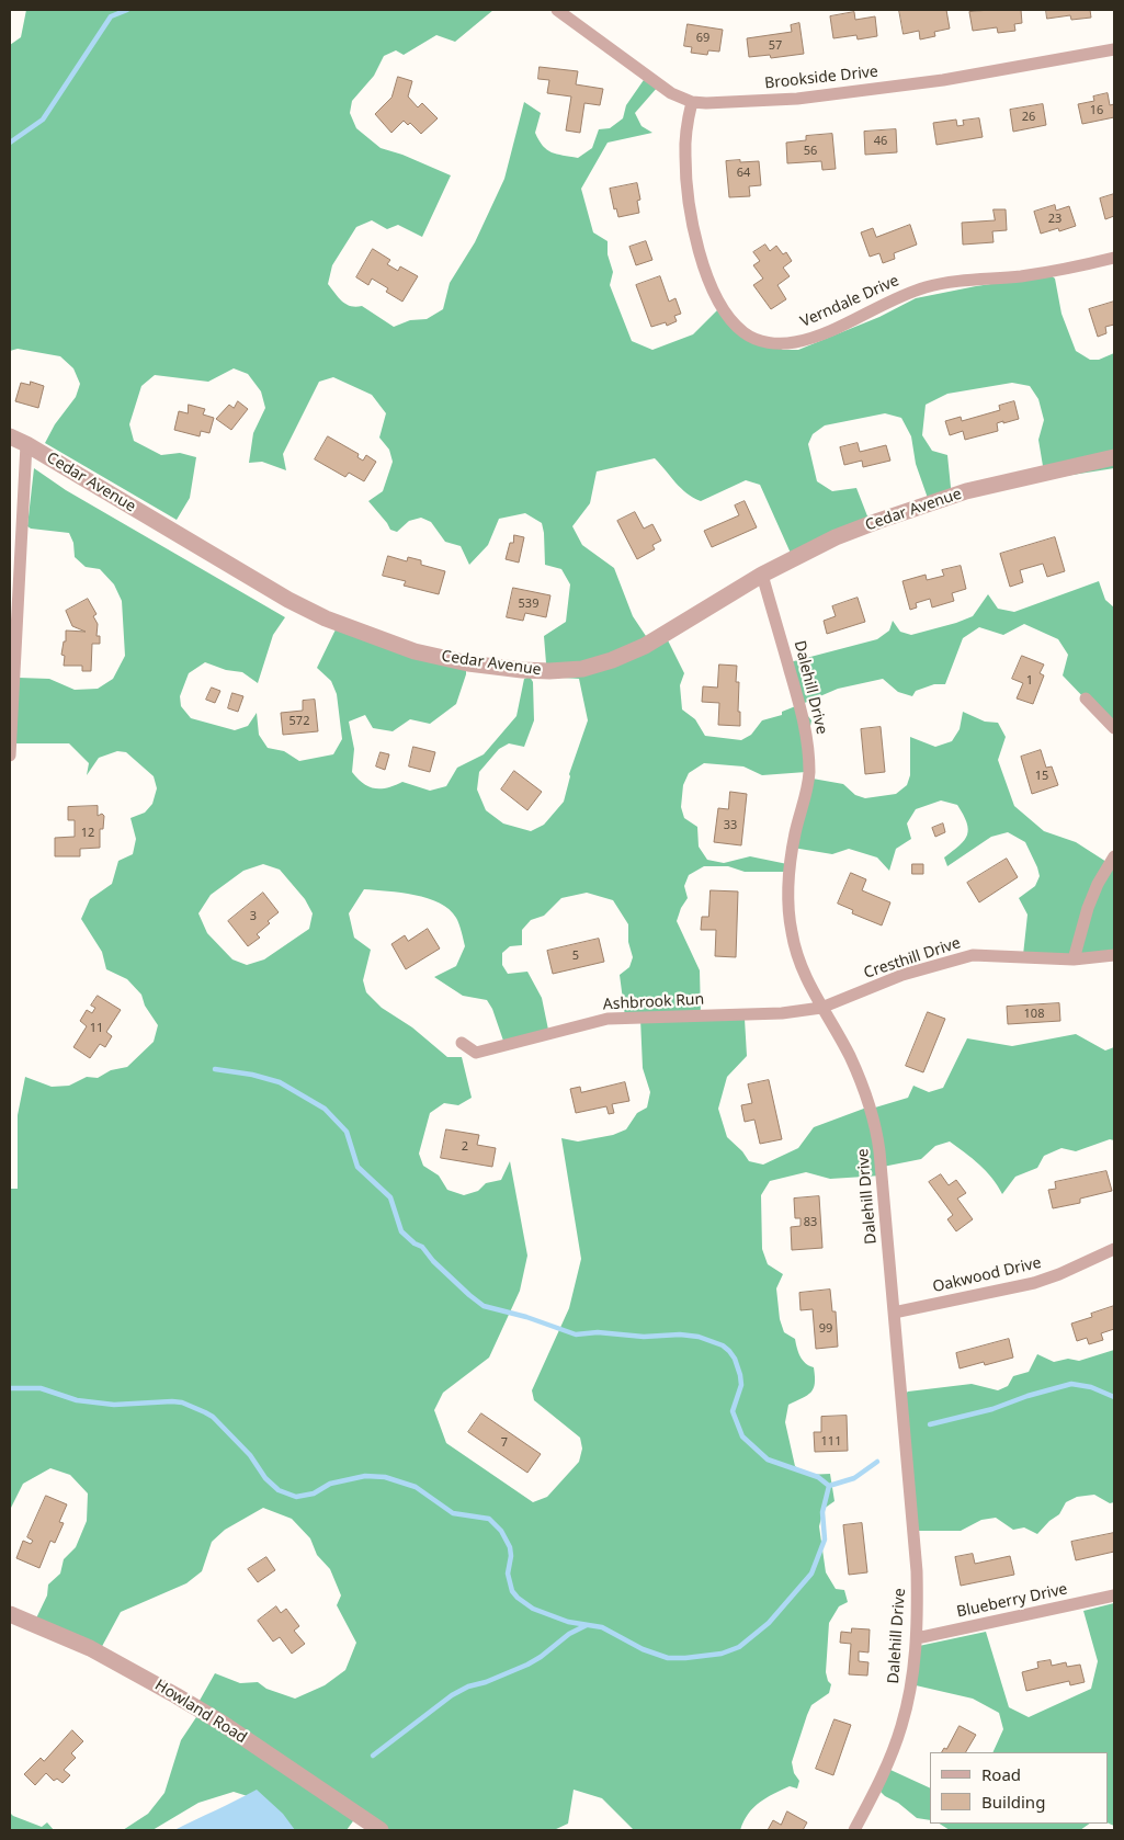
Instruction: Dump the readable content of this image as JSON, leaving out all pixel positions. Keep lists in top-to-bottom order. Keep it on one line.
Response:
{"streets":{"street":["Brookside Drive","Verndale Drive","Cedar Avenue","Dalehill Drive","Cresthill Drive","Ashbrook Run","Oakwood Drive","Blueberry Drive","Howland Road"]},"crossings":[["Brookside Drive","Verndale Drive"],["Cedar Avenue","Dalehill Drive"],["Dalehill Drive","Cresthill Drive"],["Dalehill Drive","Ashbrook Run"],["Dalehill Drive","Oakwood Drive"],["Dalehill Drive","Blueberry Drive"],["Cresthill Drive","Ashbrook Run"]],"house_numbers":["69","57","16","26","46","56","64","23","539","1","572","15","33","12","3","5","108","11","2","83","99","111","7"],"legend":["Road","Building"]}
